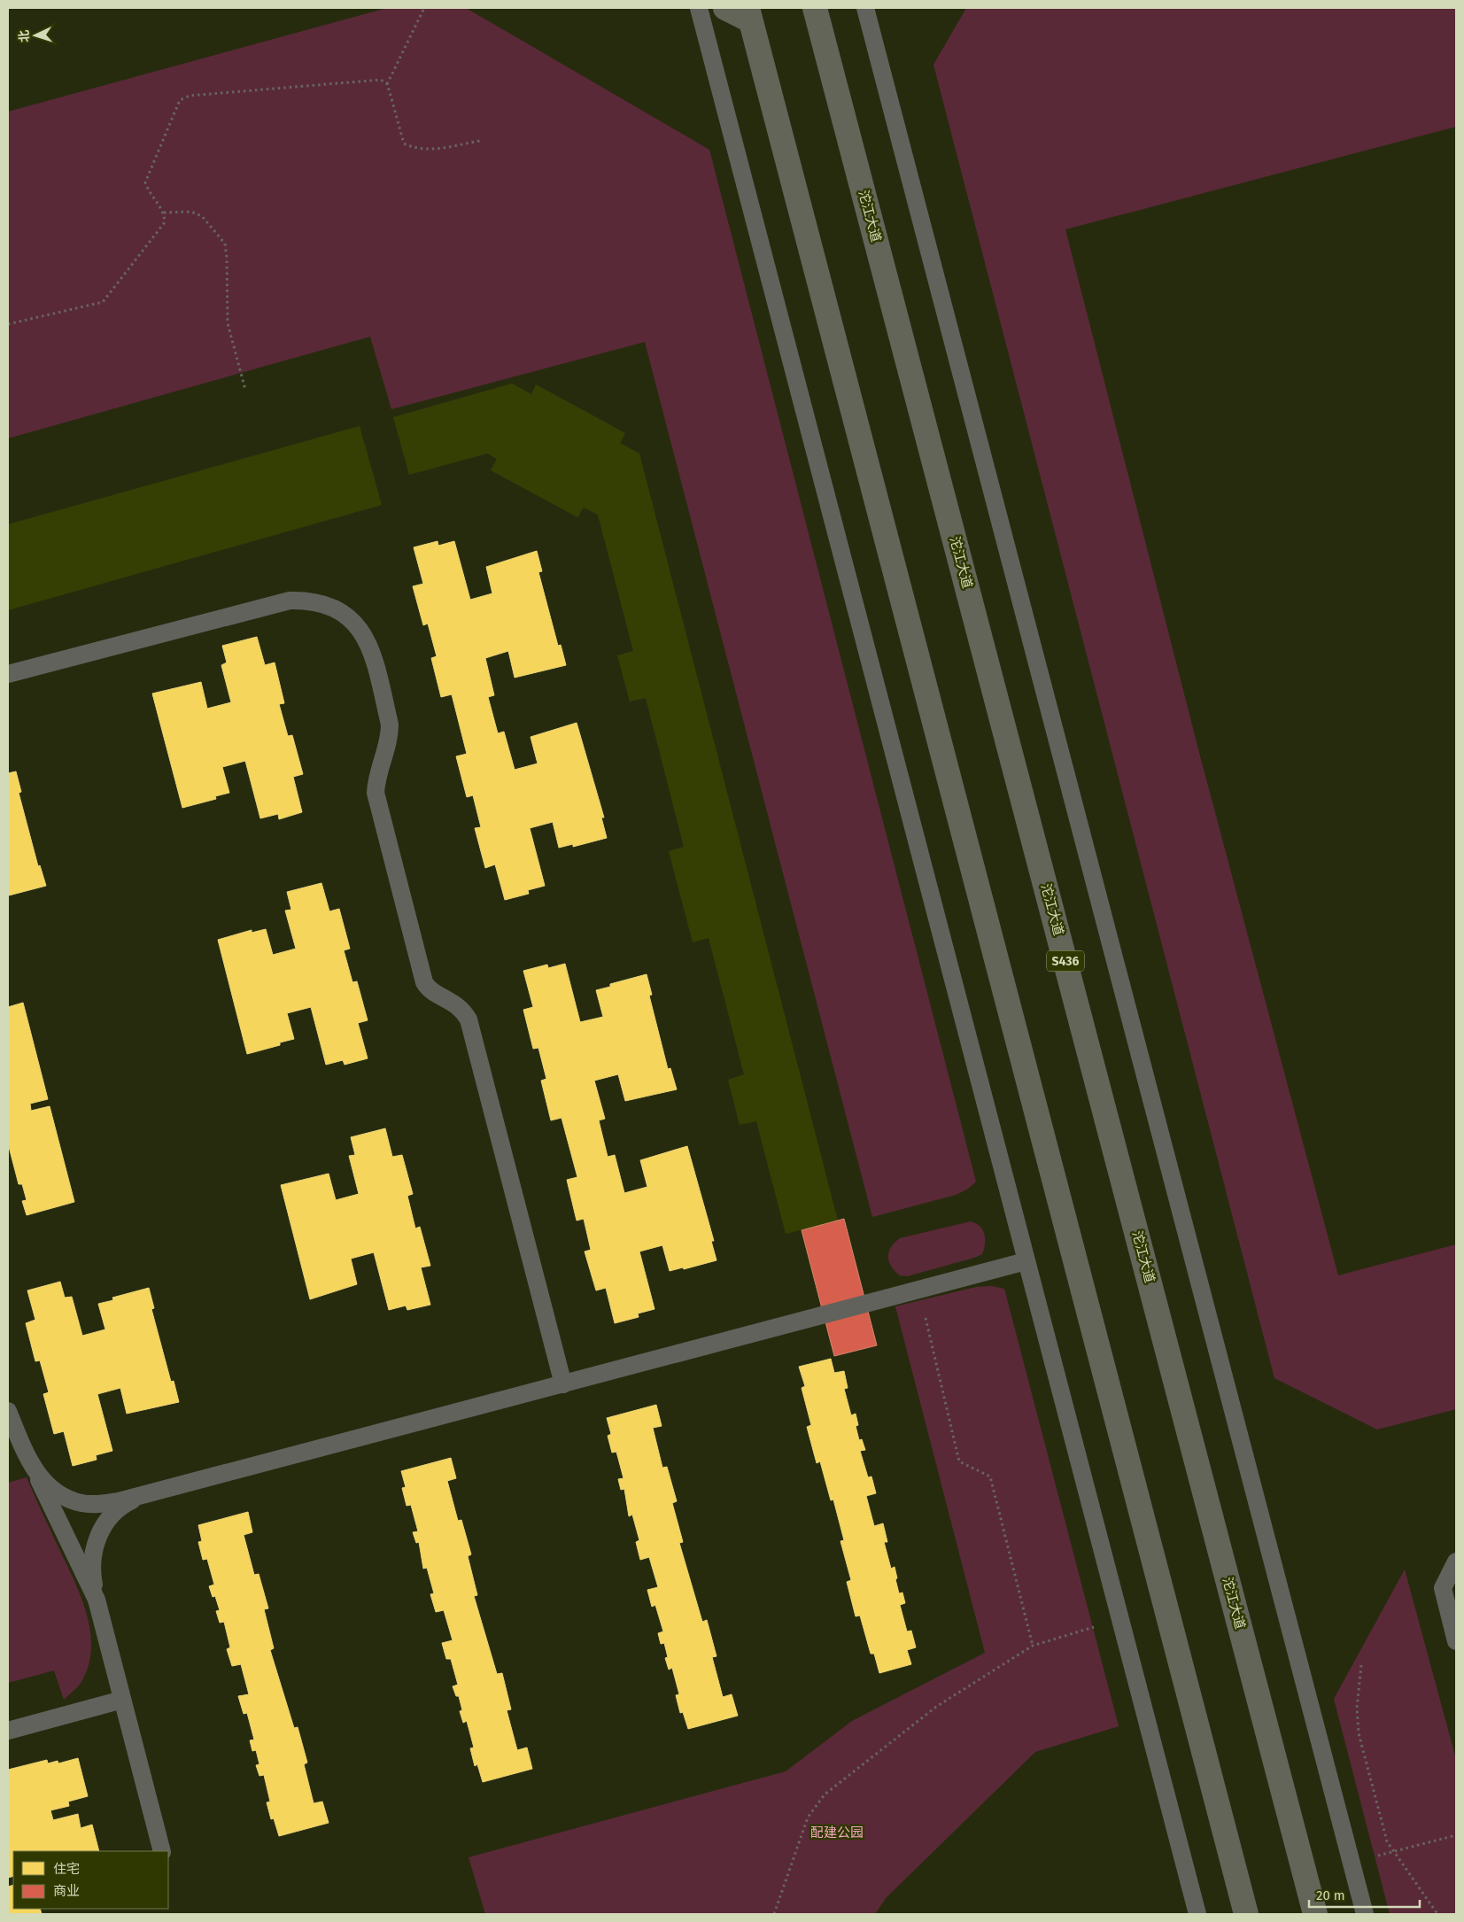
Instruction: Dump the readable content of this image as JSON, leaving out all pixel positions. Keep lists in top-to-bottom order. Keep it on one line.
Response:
{"streets":{"highway":["沱江大道","S436"]},"parks":["配建公园"],"legend":["住宅","商业"],"scale_bar":"20 m","north":"left"}
